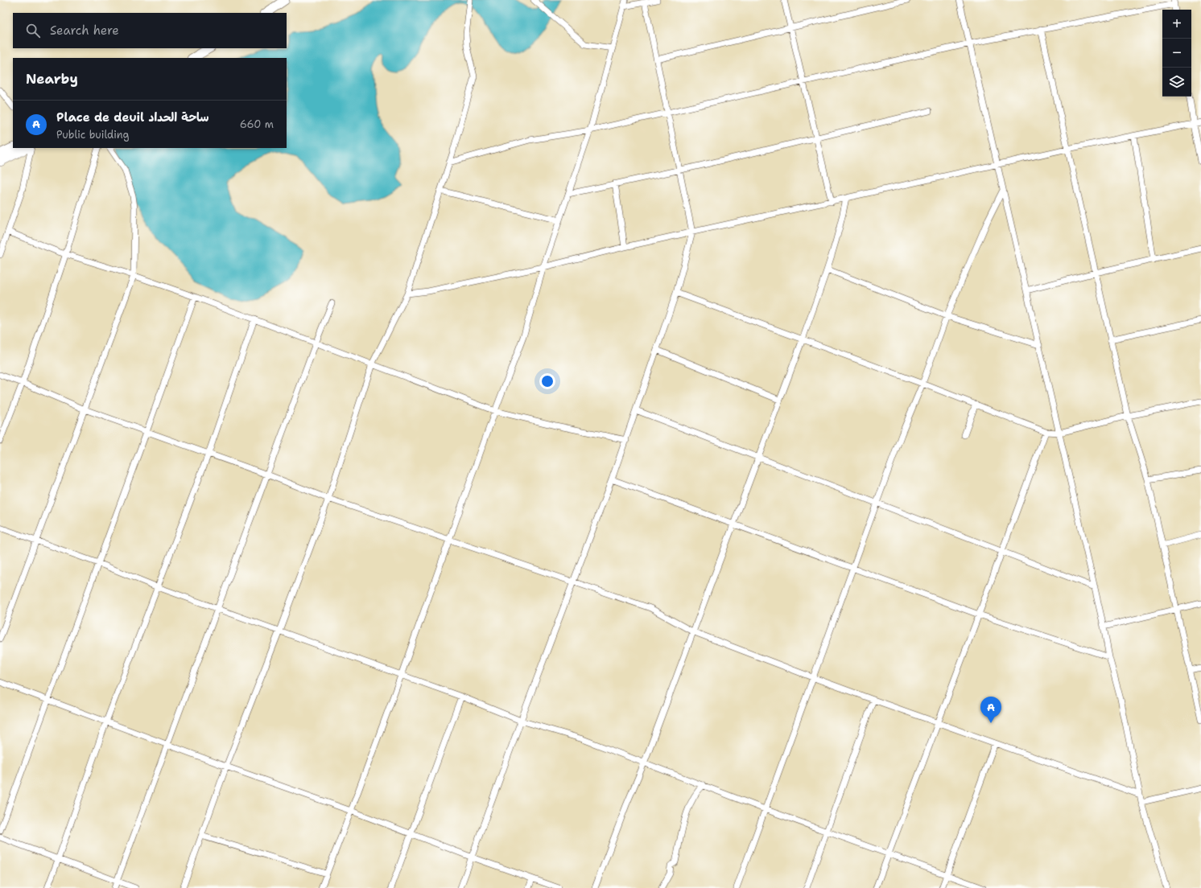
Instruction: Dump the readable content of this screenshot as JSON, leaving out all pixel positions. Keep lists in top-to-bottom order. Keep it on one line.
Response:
{"page":{"map_buttons":["+","−"],"search":"Search here","heading":"Nearby","list":[{"mark":"A","name":"Place de deuil ساحة الحداد","note":"Public building","value":"660 m"}],"pins":"A"}}
